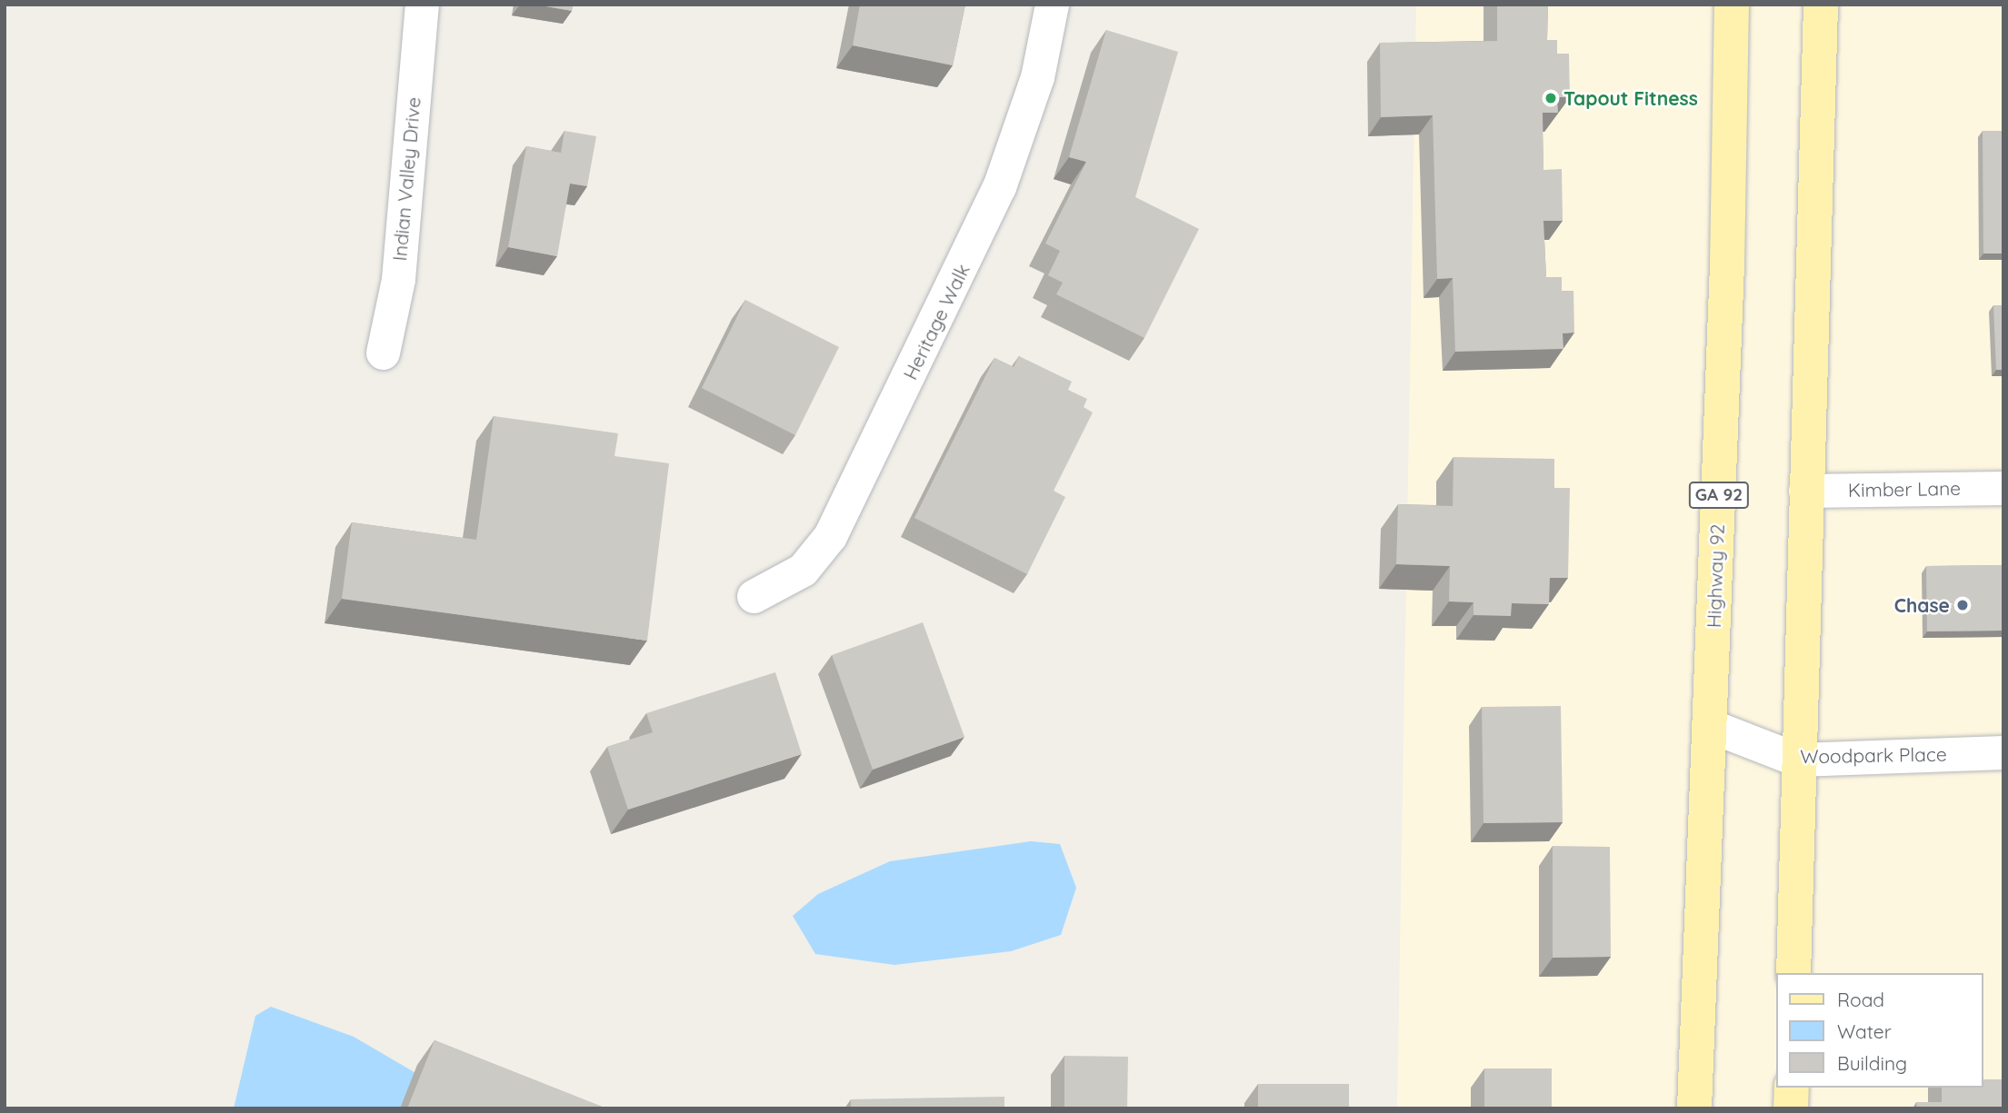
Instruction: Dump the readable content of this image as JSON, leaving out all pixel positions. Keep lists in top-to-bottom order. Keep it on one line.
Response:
{"streets":{"main road":["GA 92","Highway 92"],"street":["Indian Valley Drive","Heritage Walk","Kimber Lane","Woodpark Place"]},"crossings":[["Highway 92","Woodpark Place"]],"places":["Tapout Fitness","Chase"],"legend":["Road","Water","Building"]}
